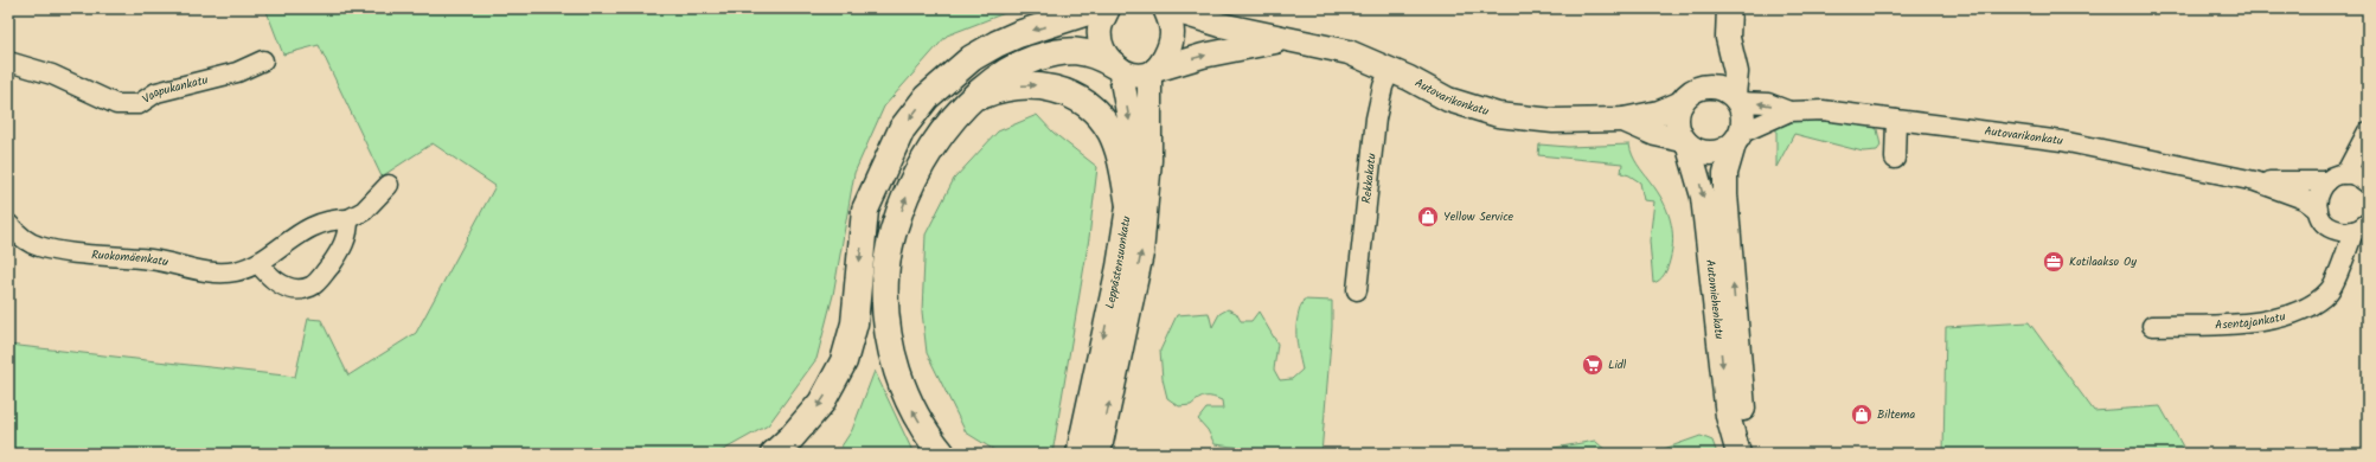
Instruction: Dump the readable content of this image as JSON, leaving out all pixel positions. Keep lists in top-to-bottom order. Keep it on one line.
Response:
{"streets":{"main road":["Autovarikonkatu","Leppästensuonkatu","Automiehenkatu"],"street":["Vaapukankatu","Rekkakatu","Ruokomäenkatu","Asentajankatu"]},"crossings":[["Autovarikonkatu","Rekkakatu"],["Autovarikonkatu","Leppästensuonkatu"],["Autovarikonkatu","Automiehenkatu"]],"places":{"shop":["Yellow Service","Biltema"],"office":["Kotilaakso Oy"],"supermarket":["Lidl"]}}
